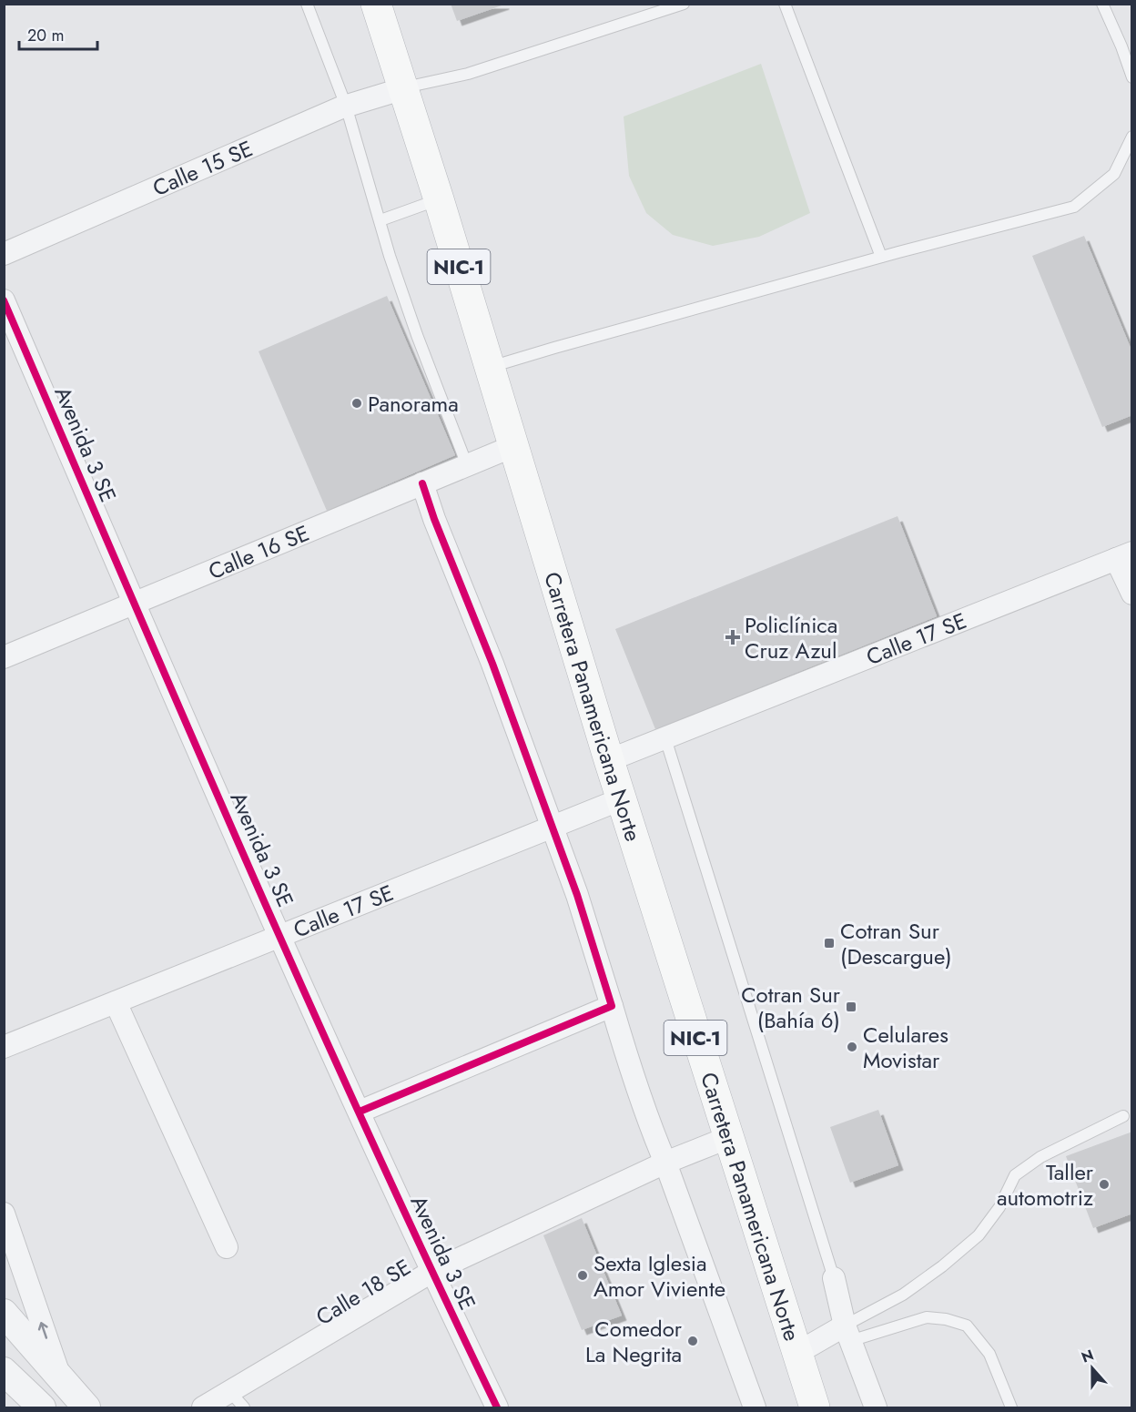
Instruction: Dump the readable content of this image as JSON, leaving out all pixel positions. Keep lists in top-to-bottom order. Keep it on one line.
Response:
{"streets":{"highway":["NIC-1","Carretera Panamericana Norte"],"street":["Calle 15 SE","Avenida 3 SE","Calle 16 SE","Calle 17 SE","Calle 18 SE"]},"crossings":[["Calle 15 SE","Carretera Panamericana Norte"],["Avenida 3 SE","Calle 16 SE"],["Avenida 3 SE","Calle 17 SE"],["Avenida 3 SE","Calle 18 SE"],["Calle 16 SE","Carretera Panamericana Norte"],["Calle 17 SE","Carretera Panamericana Norte"],["Carretera Panamericana Norte","Calle 18 SE"]],"places":{"other":["Panorama","Celulares Movistar","Taller automotriz","Sexta Iglesia Amor Viviente","Comedor La Negrita"],"health":["Policlínica Cruz Azul"],"transit":["Cotran Sur (Descargue)","Cotran Sur (Bahía 6)"]},"scale_bar":"20 m","north":"top"}
